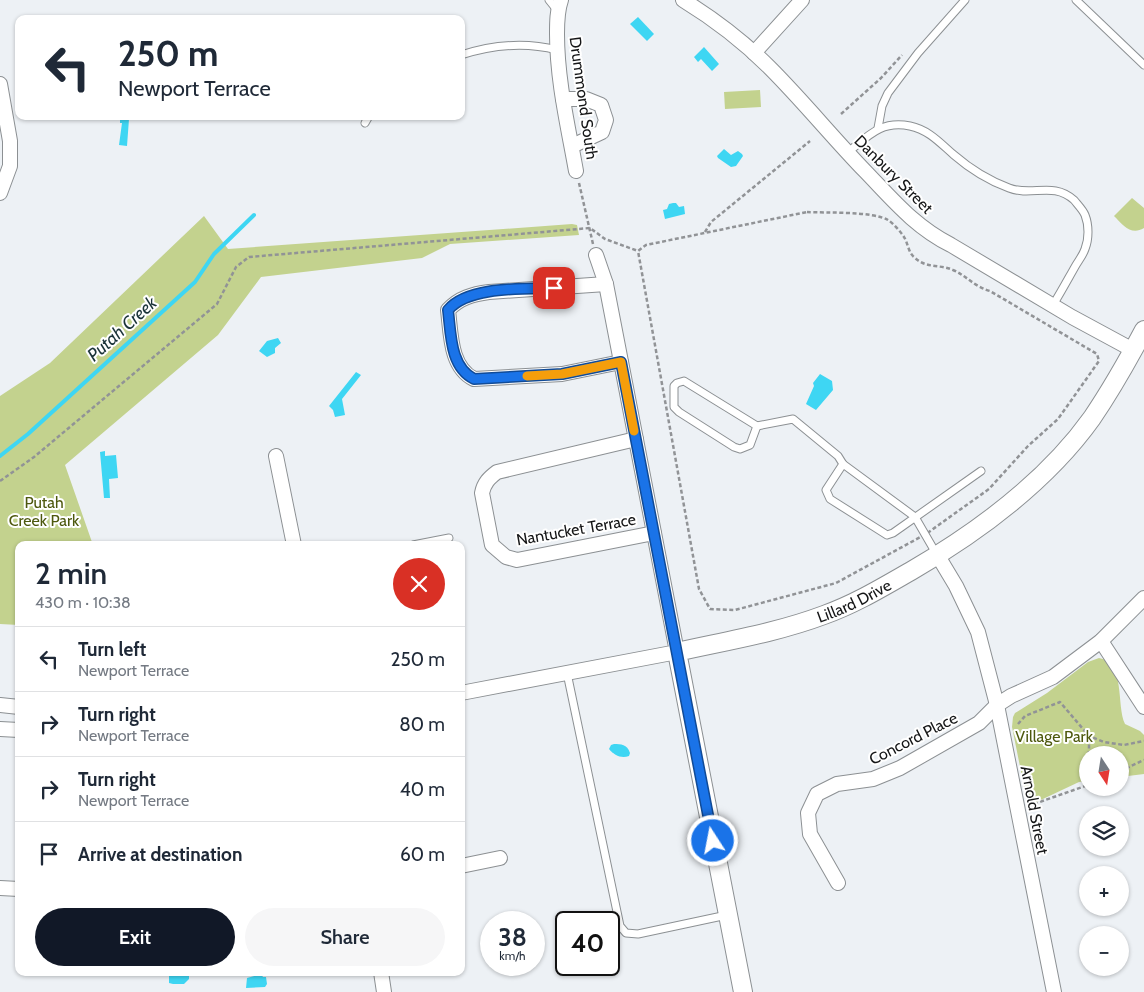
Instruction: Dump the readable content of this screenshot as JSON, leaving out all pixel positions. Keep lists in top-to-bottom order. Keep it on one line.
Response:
{"streets":{"street":["Drummond South","Danbury Street","Nantucket Terrace","Lillard Drive","Concord Place","Arnold Street"]},"crossings":[["Danbury Street","Lillard Drive"],["Lillard Drive","Arnold Street"],["Concord Place","Arnold Street"]],"water":["Putah Creek"],"parks":["Putah Creek Park","Village Park"],"north":"bottom","page":{"turn":["250 m","Newport Terrace"],"heading":["2 min","430 m · 10:38"],"list":[{"name":"Turn left","note":"Newport Terrace","value":"250 m"},{"name":"Turn right","note":"Newport Terrace","value":"80 m"},{"name":"Turn right","note":"Newport Terrace","value":"40 m"},{"name":"Arrive at destination","value":"60 m"}],"map_buttons":["+","−"],"buttons":["Exit","Share"],"speed":"38 km/h","limit":"40"}}
